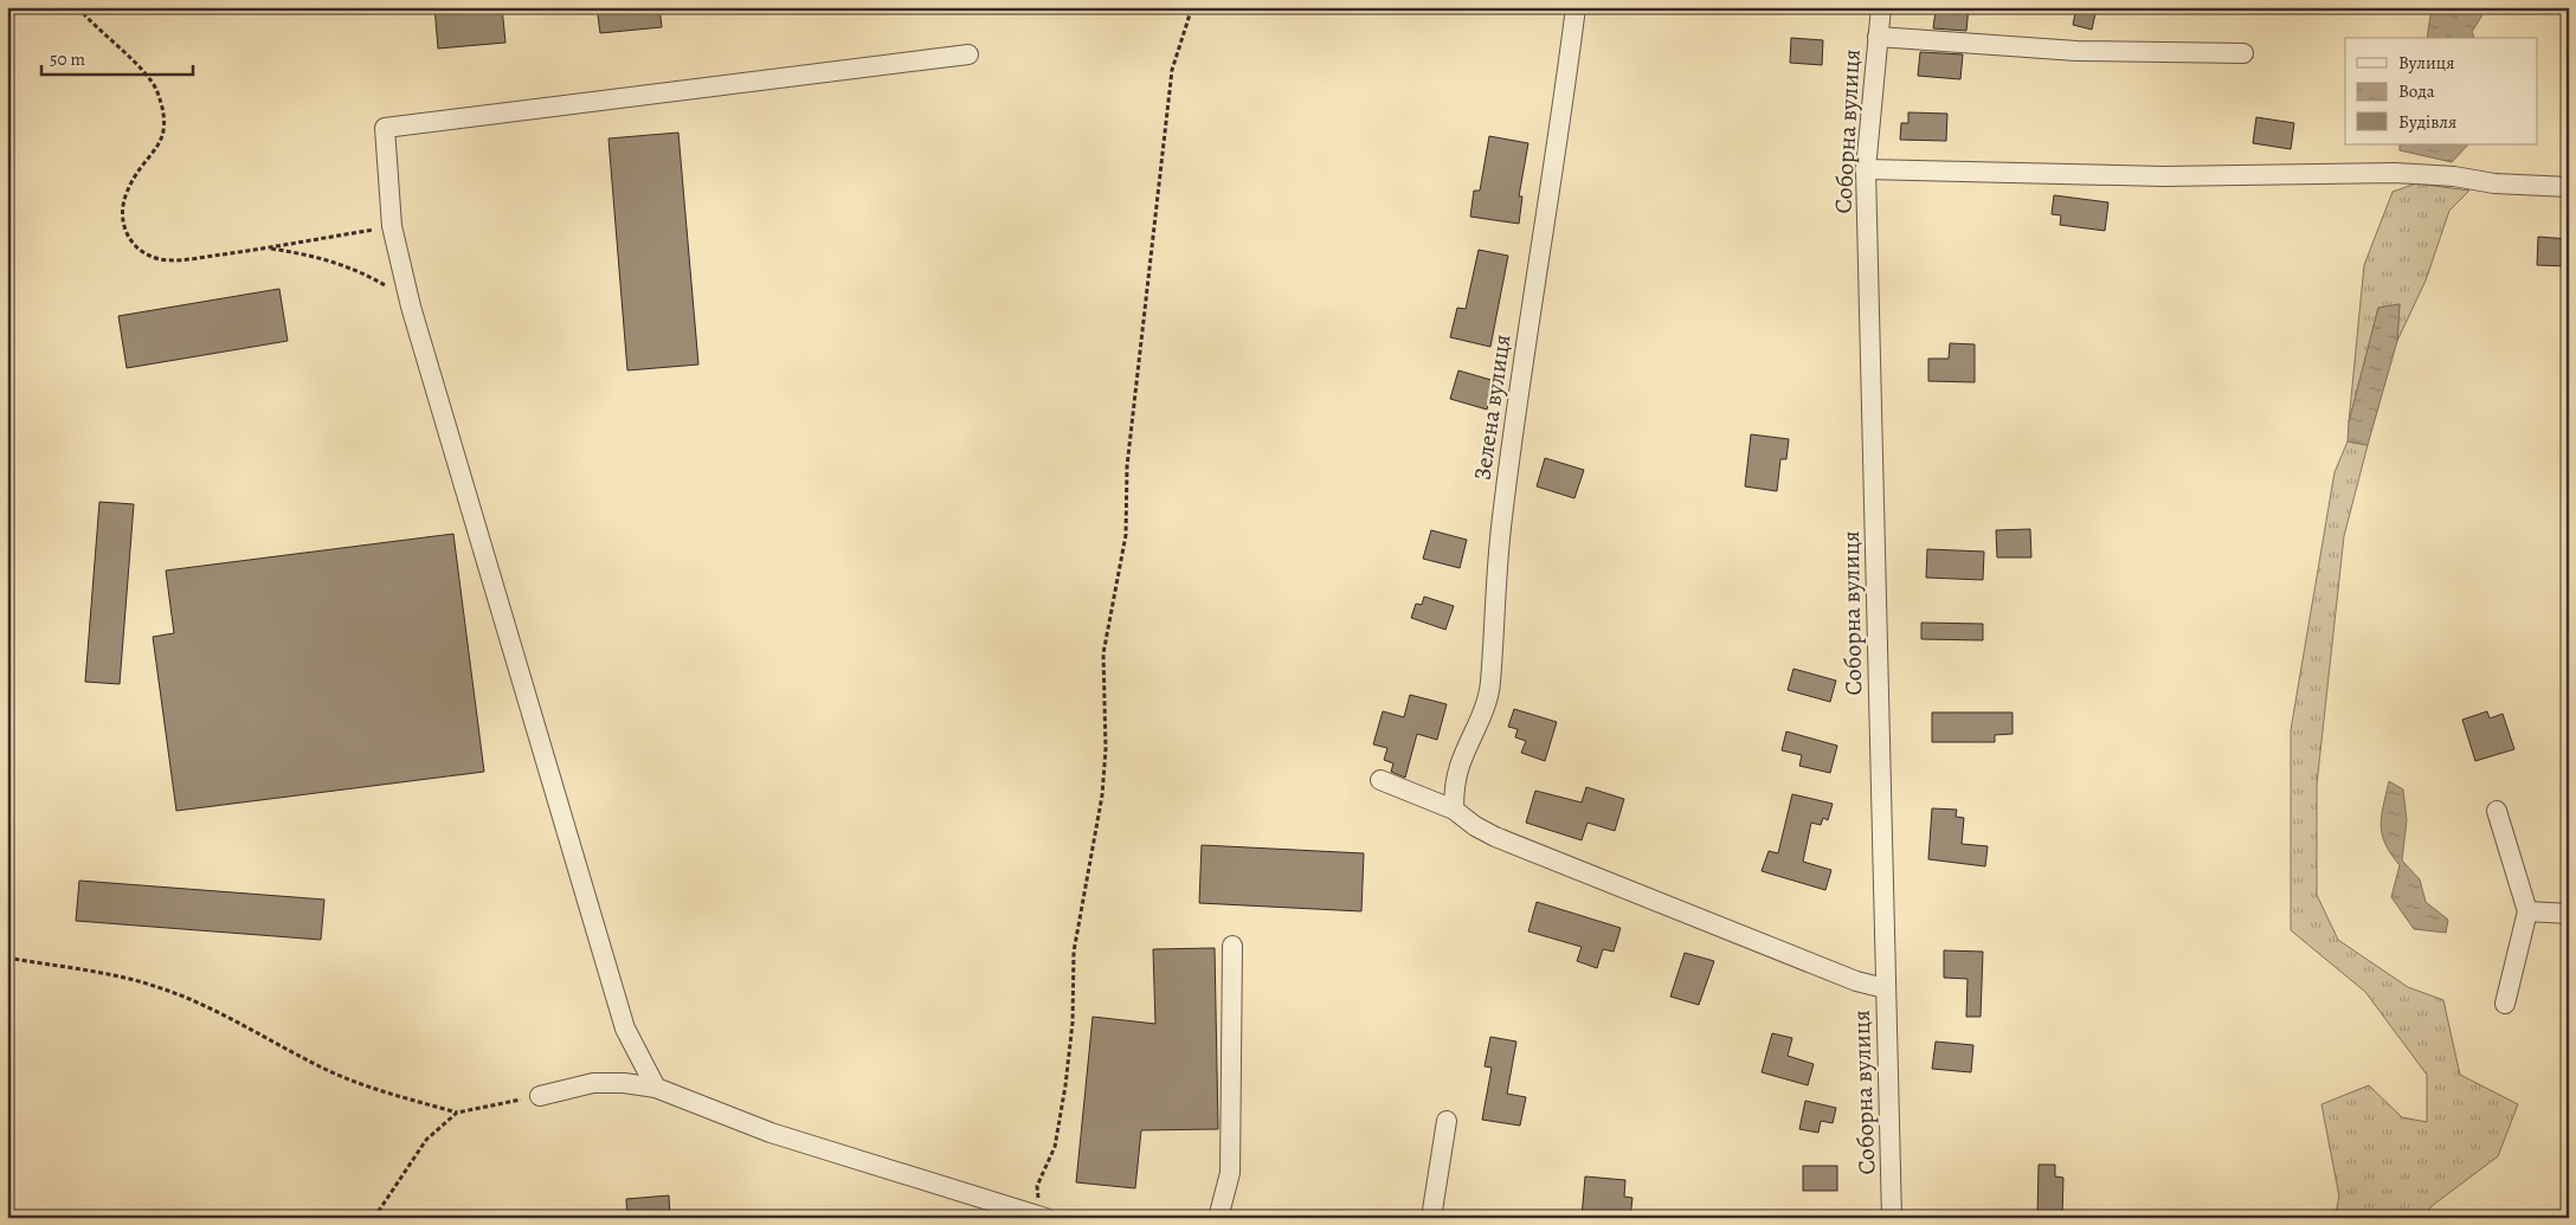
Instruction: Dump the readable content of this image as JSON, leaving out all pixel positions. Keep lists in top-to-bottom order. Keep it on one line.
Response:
{"streets":{"street":["Соборна вулиця","Зелена вулиця"]},"legend":["Вулиця","Вода","Будівля"],"scale_bar":"50 m"}
